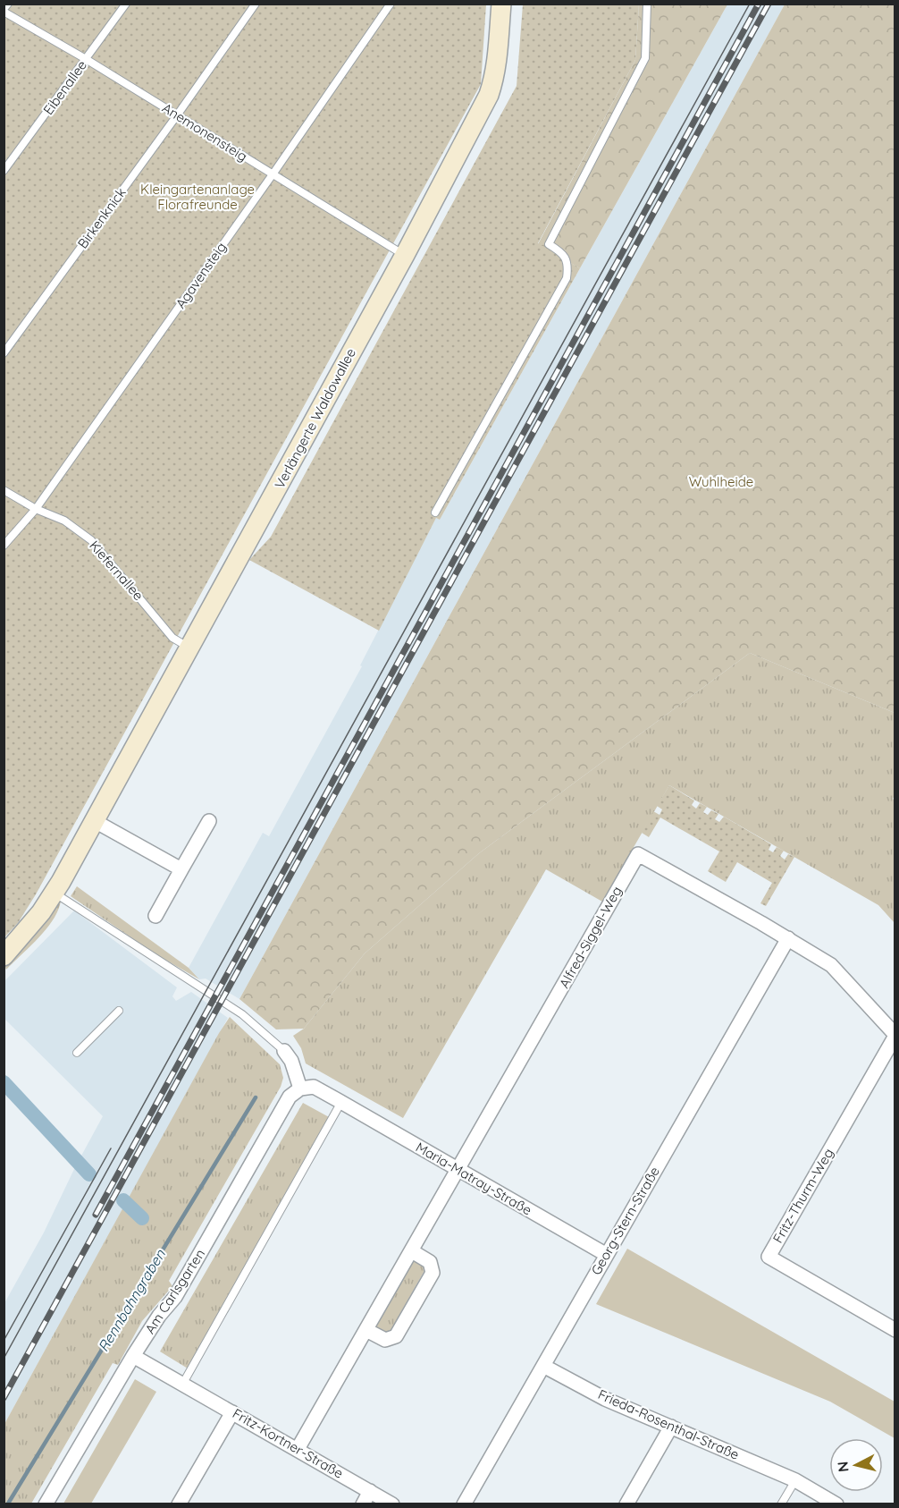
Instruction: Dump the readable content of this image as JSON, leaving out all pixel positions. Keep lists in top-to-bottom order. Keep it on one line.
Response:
{"streets":{"street":["Verlängerte Waldowallee","Alfred-Siggel-Weg","Maria-Matray-Straße","Fritz-Thurm-Weg","Georg-Stern-Straße","Am Carlsgarten","Frieda-Rosenthal-Straße","Fritz-Kortner-Straße"],"lane":["Eibenallee","Anemonensteig","Birkenknick","Agavensteig","Kiefernallee"]},"crossings":[["Eibenallee","Anemonensteig"],["Anemonensteig","Birkenknick"],["Anemonensteig","Agavensteig"],["Anemonensteig","Verlängerte Waldowallee"],["Agavensteig","Kiefernallee"],["Verlängerte Waldowallee","Kiefernallee"],["Alfred-Siggel-Weg","Maria-Matray-Straße"],["Alfred-Siggel-Weg","Georg-Stern-Straße"],["Maria-Matray-Straße","Georg-Stern-Straße"],["Maria-Matray-Straße","Am Carlsgarten"],["Georg-Stern-Straße","Frieda-Rosenthal-Straße"],["Am Carlsgarten","Fritz-Kortner-Straße"]],"water":["Rennbahngraben"],"parks":["Kleingartenanlage Florafreunde","Wuhlheide"],"north":"left"}
